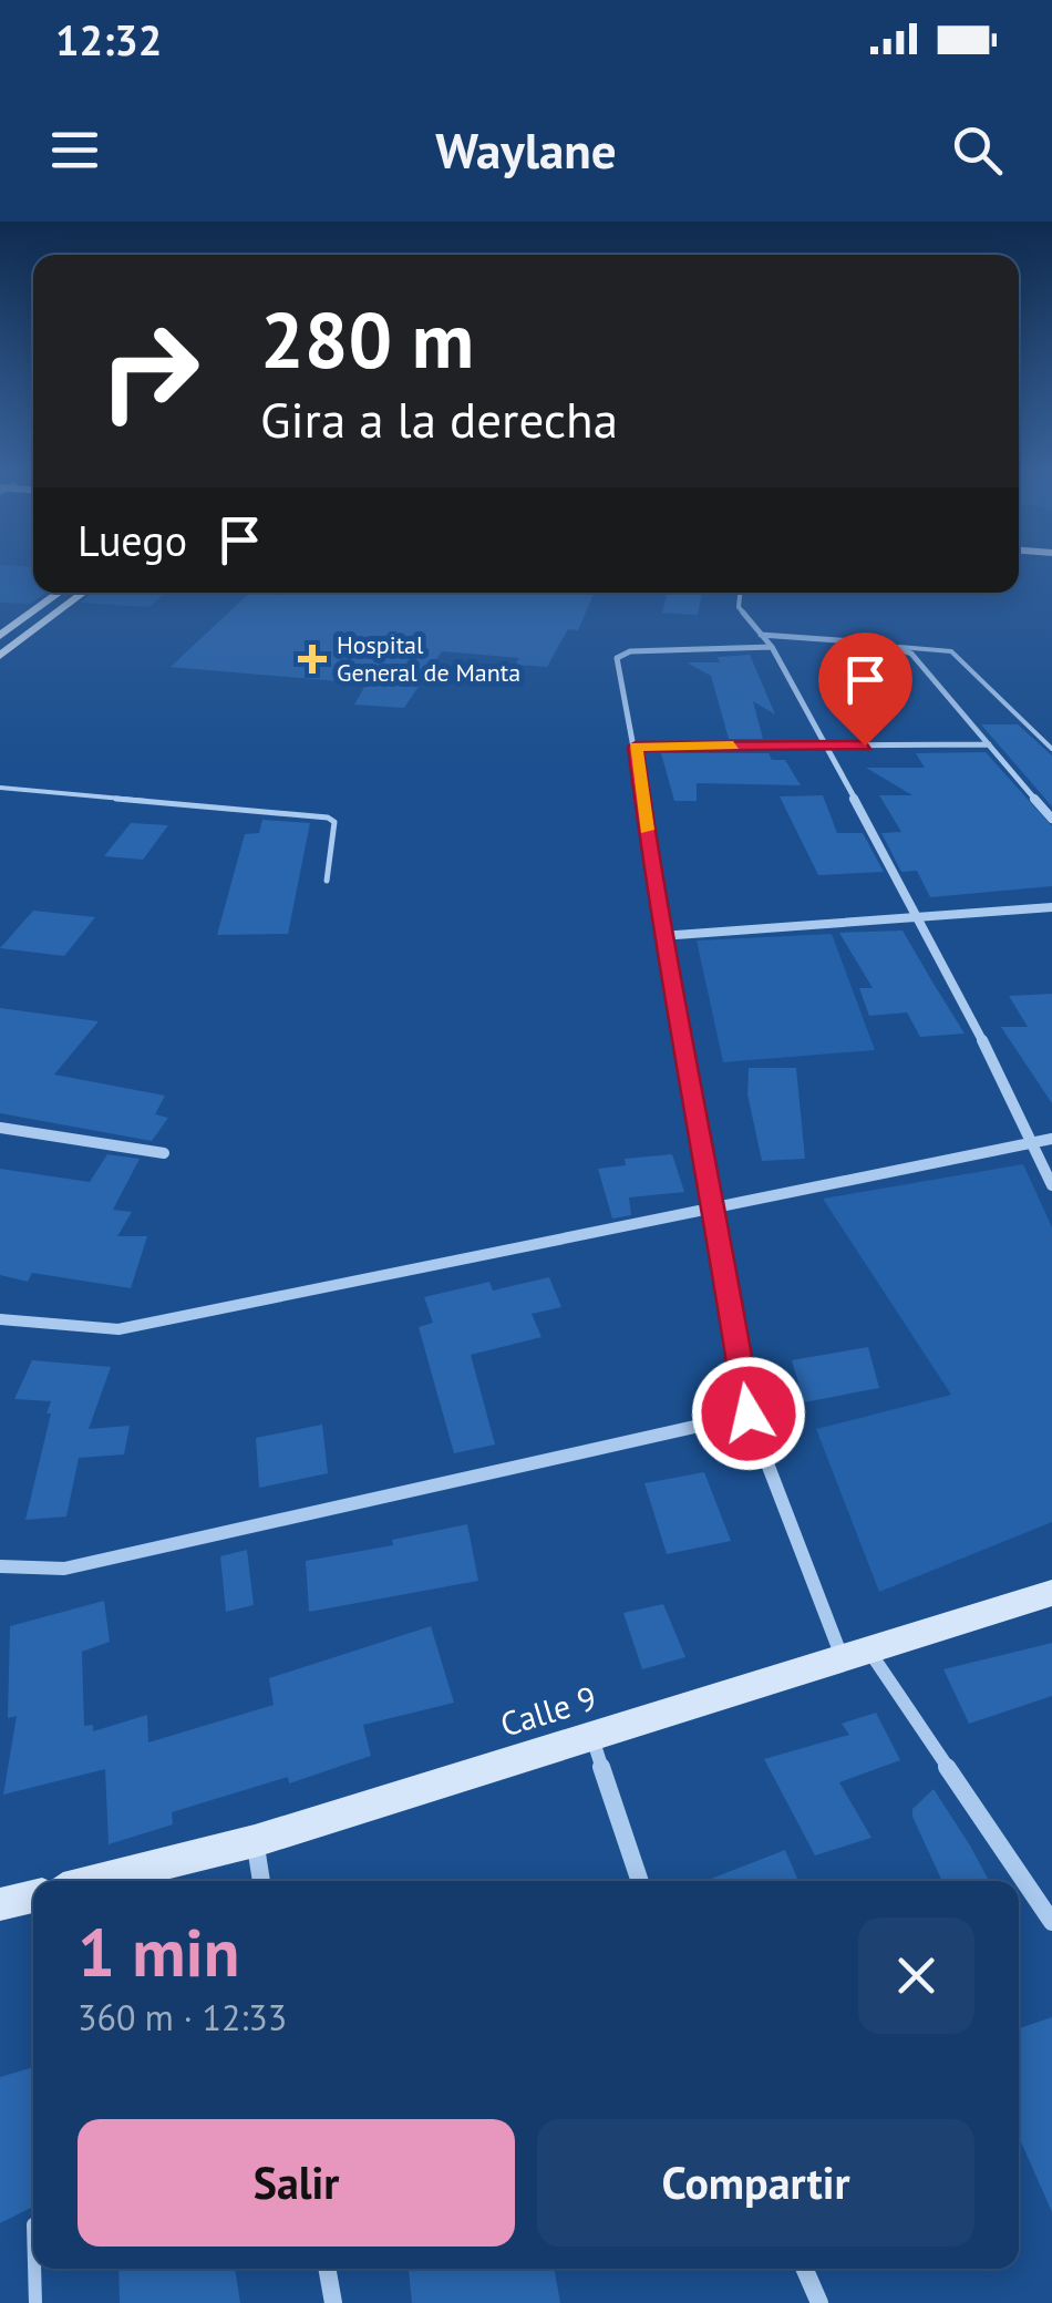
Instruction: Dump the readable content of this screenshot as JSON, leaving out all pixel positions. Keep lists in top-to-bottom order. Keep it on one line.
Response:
{"streets":{"street":["Calle 9"]},"places":{"health":["Hospital General de Manta"]},"page":{"status":"12:32","header":"Waylane","turn":["280 m","Gira a la derecha"],"then":"Luego","heading":["1 min","360 m · 12:33"],"buttons":["Salir","Compartir"]}}
